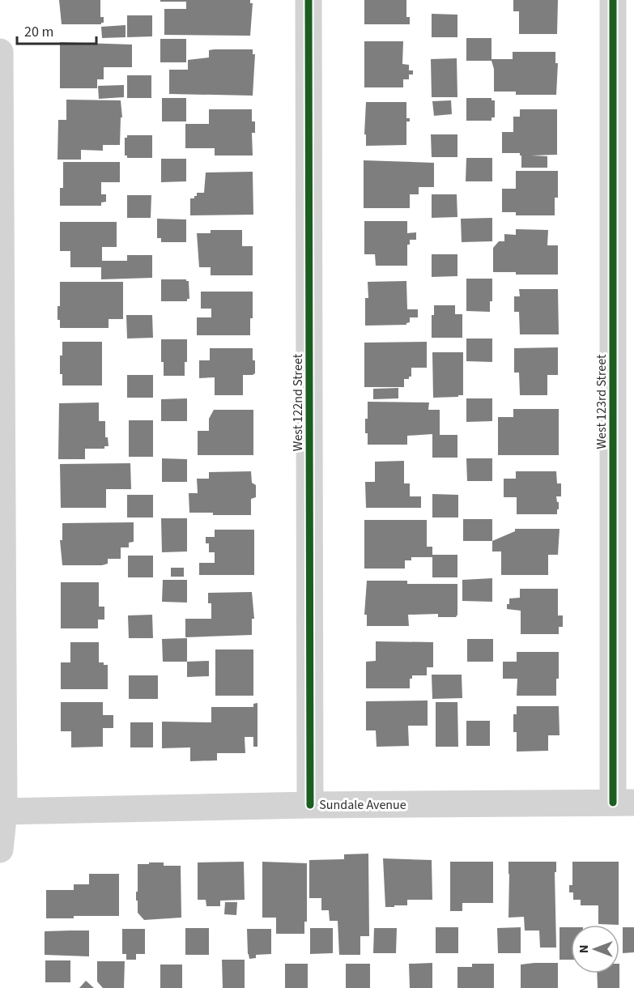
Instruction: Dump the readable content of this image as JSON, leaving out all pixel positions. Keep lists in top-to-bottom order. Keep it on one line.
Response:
{"streets":{"street":["West 123rd Street","West 122nd Street","Sundale Avenue"]},"crossings":[["West 123rd Street","Sundale Avenue"],["West 122nd Street","Sundale Avenue"]],"scale_bar":"20 m","north":"left"}
